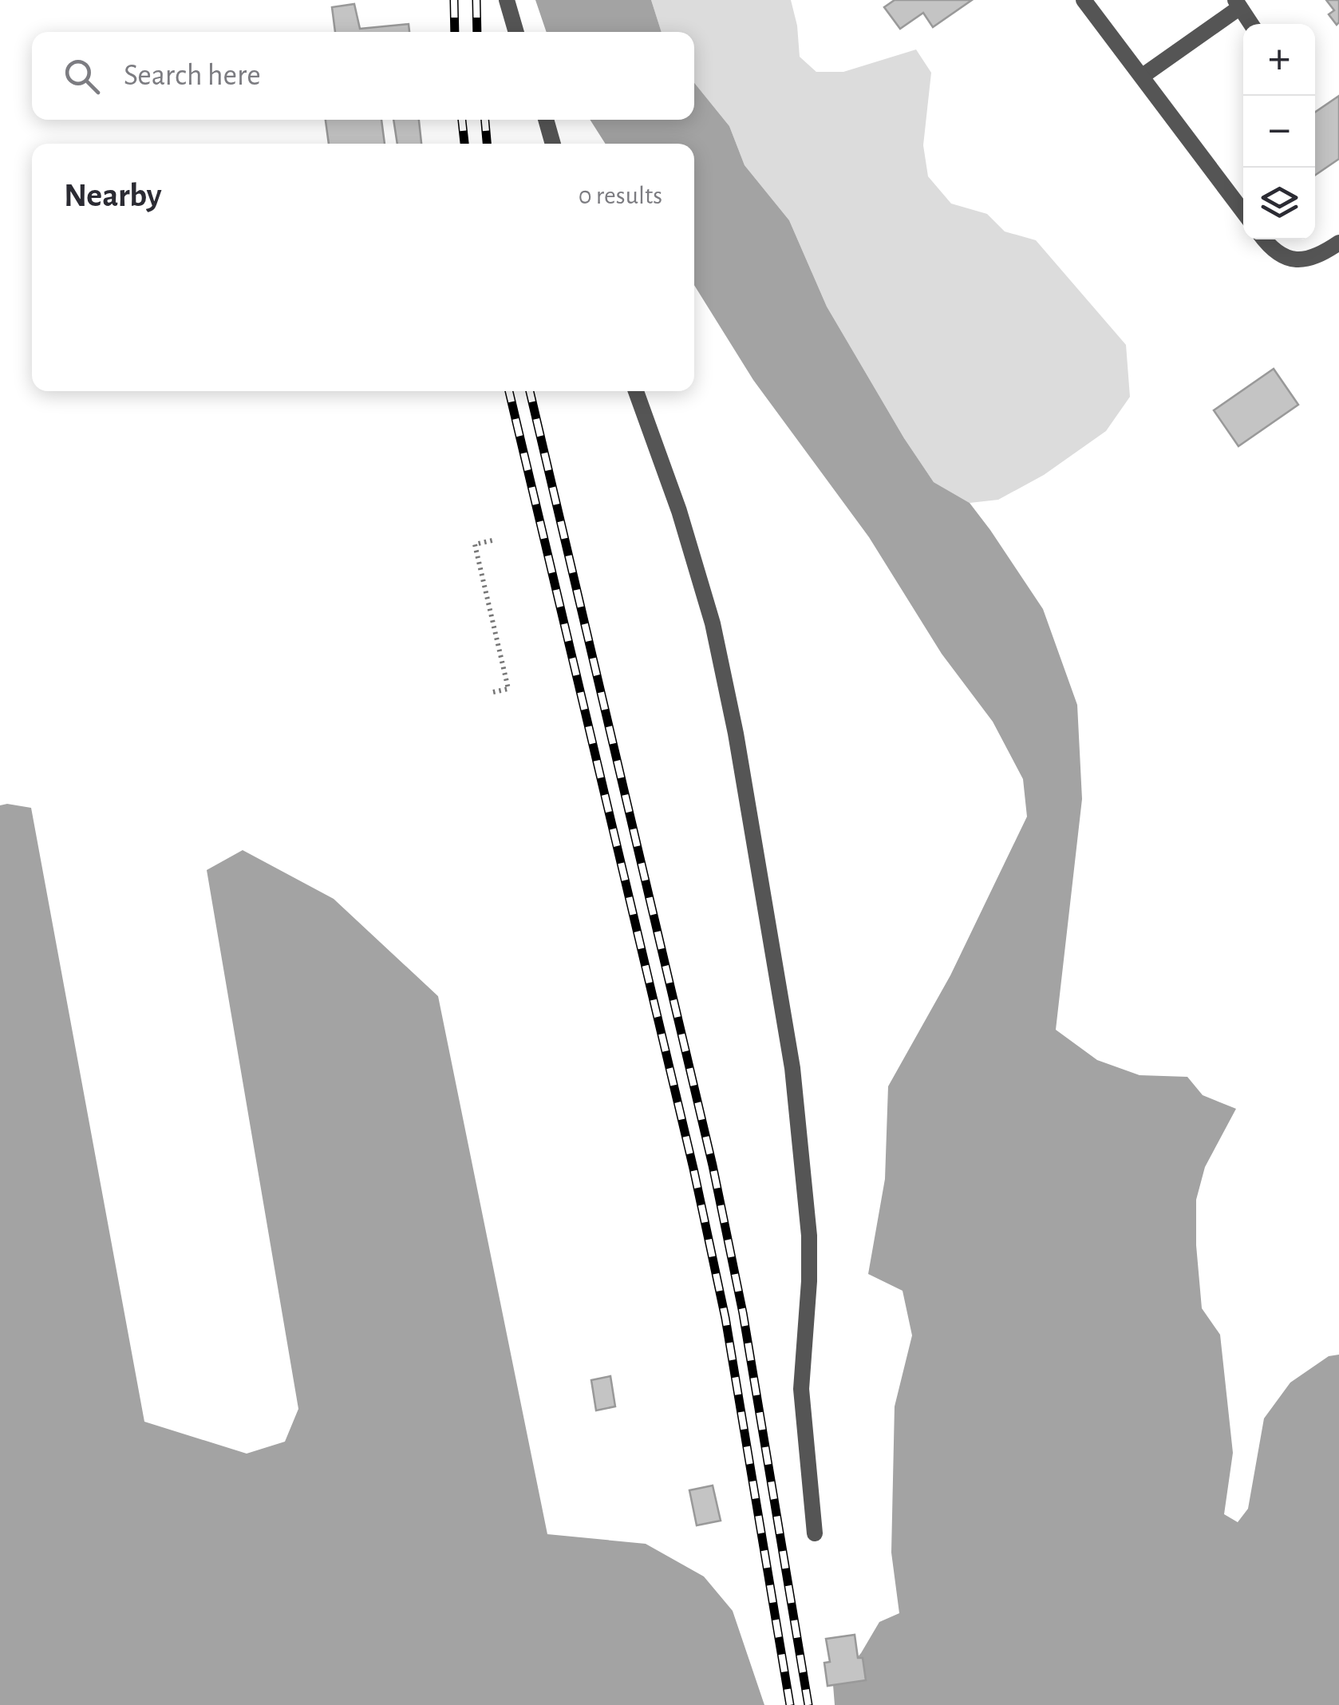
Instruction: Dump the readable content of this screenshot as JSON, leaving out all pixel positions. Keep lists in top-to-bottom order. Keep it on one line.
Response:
{"page":{"map_buttons":["+","−"],"search":"Search here","heading":["Nearby","0 results"]}}
